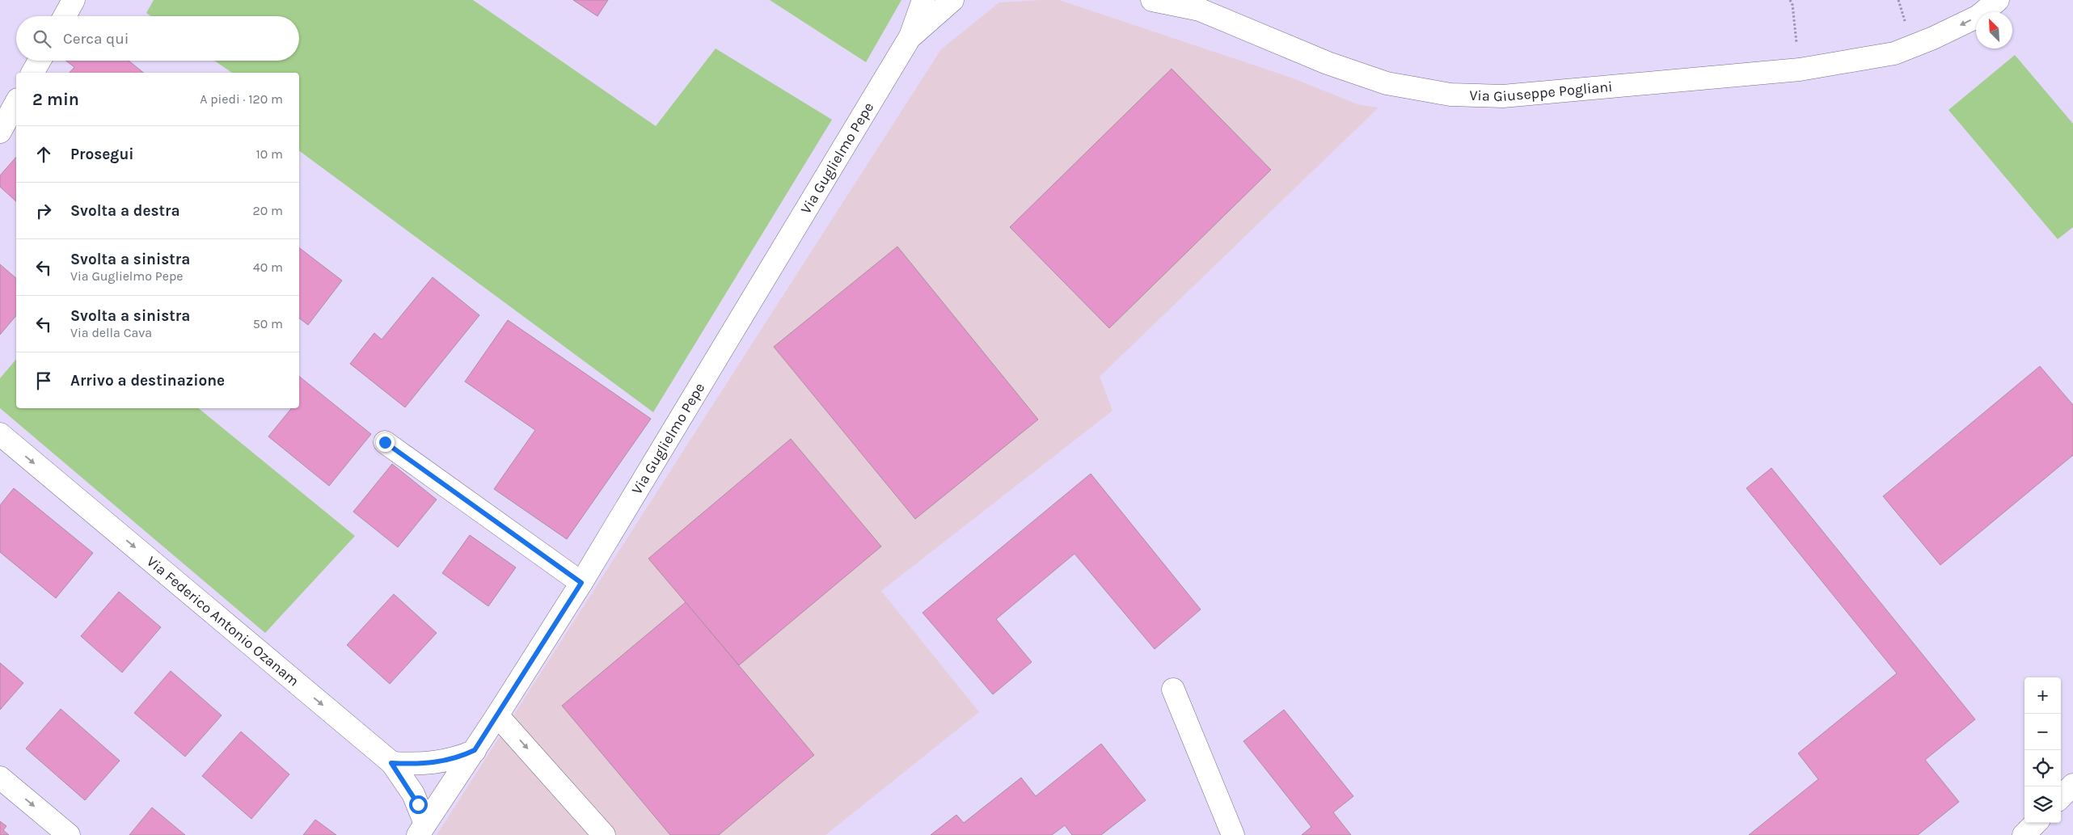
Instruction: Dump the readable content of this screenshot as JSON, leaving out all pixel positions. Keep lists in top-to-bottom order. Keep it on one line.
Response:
{"streets":{"street":["Via Giuseppe Pogliani","Via Guglielmo Pepe","Via Federico Antonio Ozanam"]},"crossings":[["Via Guglielmo Pepe","Via Federico Antonio Ozanam"]],"one_way":["Via Federico Antonio Ozanam"],"north":"top left","page":{"search":"Cerca qui","heading":["2 min","A piedi · 120 m"],"list":[["Prosegui","10 m"],["Svolta a destra","20 m"],["Svolta a sinistra","Via Guglielmo Pepe","40 m"],["Svolta a sinistra","Via della Cava","50 m"],"Arrivo a destinazione"],"map_buttons":["+","−"]}}
